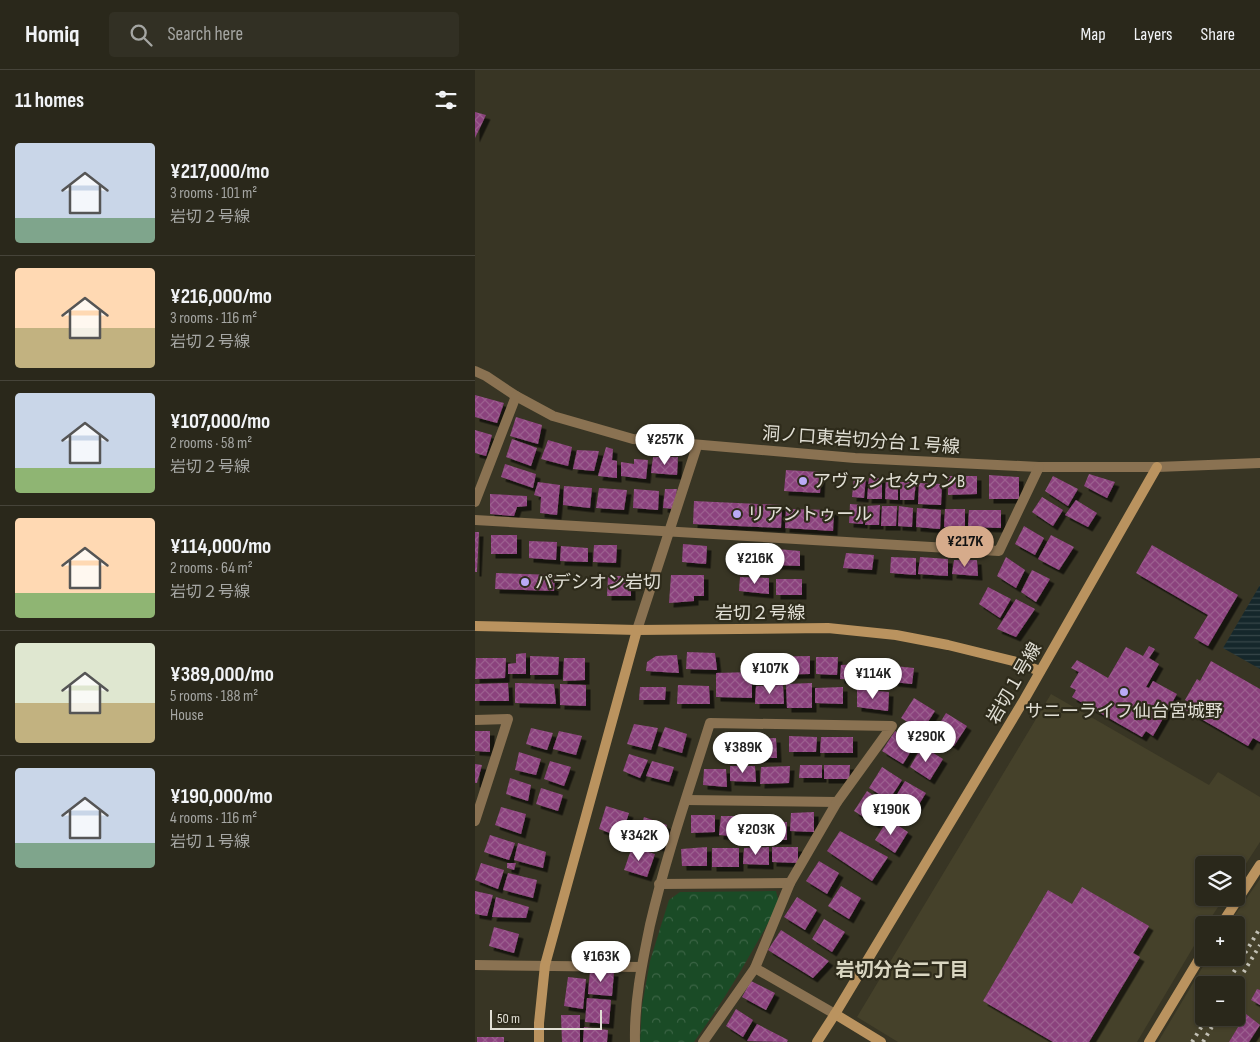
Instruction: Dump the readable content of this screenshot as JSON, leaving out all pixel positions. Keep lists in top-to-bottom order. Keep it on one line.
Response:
{"streets":{"street":["洞ノ口東岩切分台１号線","岩切２号線","岩切１号線"]},"crossings":[["洞ノ口東岩切分台１号線","岩切１号線"],["岩切２号線","岩切１号線"]],"districts":["岩切分台二丁目"],"places":["アヴァンセタウンB","リアントゥール","パデシオン岩切","サニーライフ仙台宮城野"],"scale_bar":"50 m","page":{"header":"Homiq","search":"Search here","nav":["Map","Layers","Share"],"heading":"11 homes","list":[{"name":"¥217,000/mo","note":"3 rooms · 101 m² · 岩切２号線"},{"name":"¥216,000/mo","note":"3 rooms · 116 m² · 岩切２号線"},{"name":"¥107,000/mo","note":"2 rooms · 58 m² · 岩切２号線"},{"name":"¥114,000/mo","note":"2 rooms · 64 m² · 岩切２号線"},{"name":"¥389,000/mo","note":"5 rooms · 188 m² · House"},{"name":"¥190,000/mo","note":"4 rooms · 116 m² · 岩切１号線"}],"price":["¥257K","¥217K","¥216K","¥107K","¥114K","¥290K","¥389K","¥190K","¥203K","¥342K","¥163K"],"map_buttons":["+","−"],"scale":"50 m"}}
